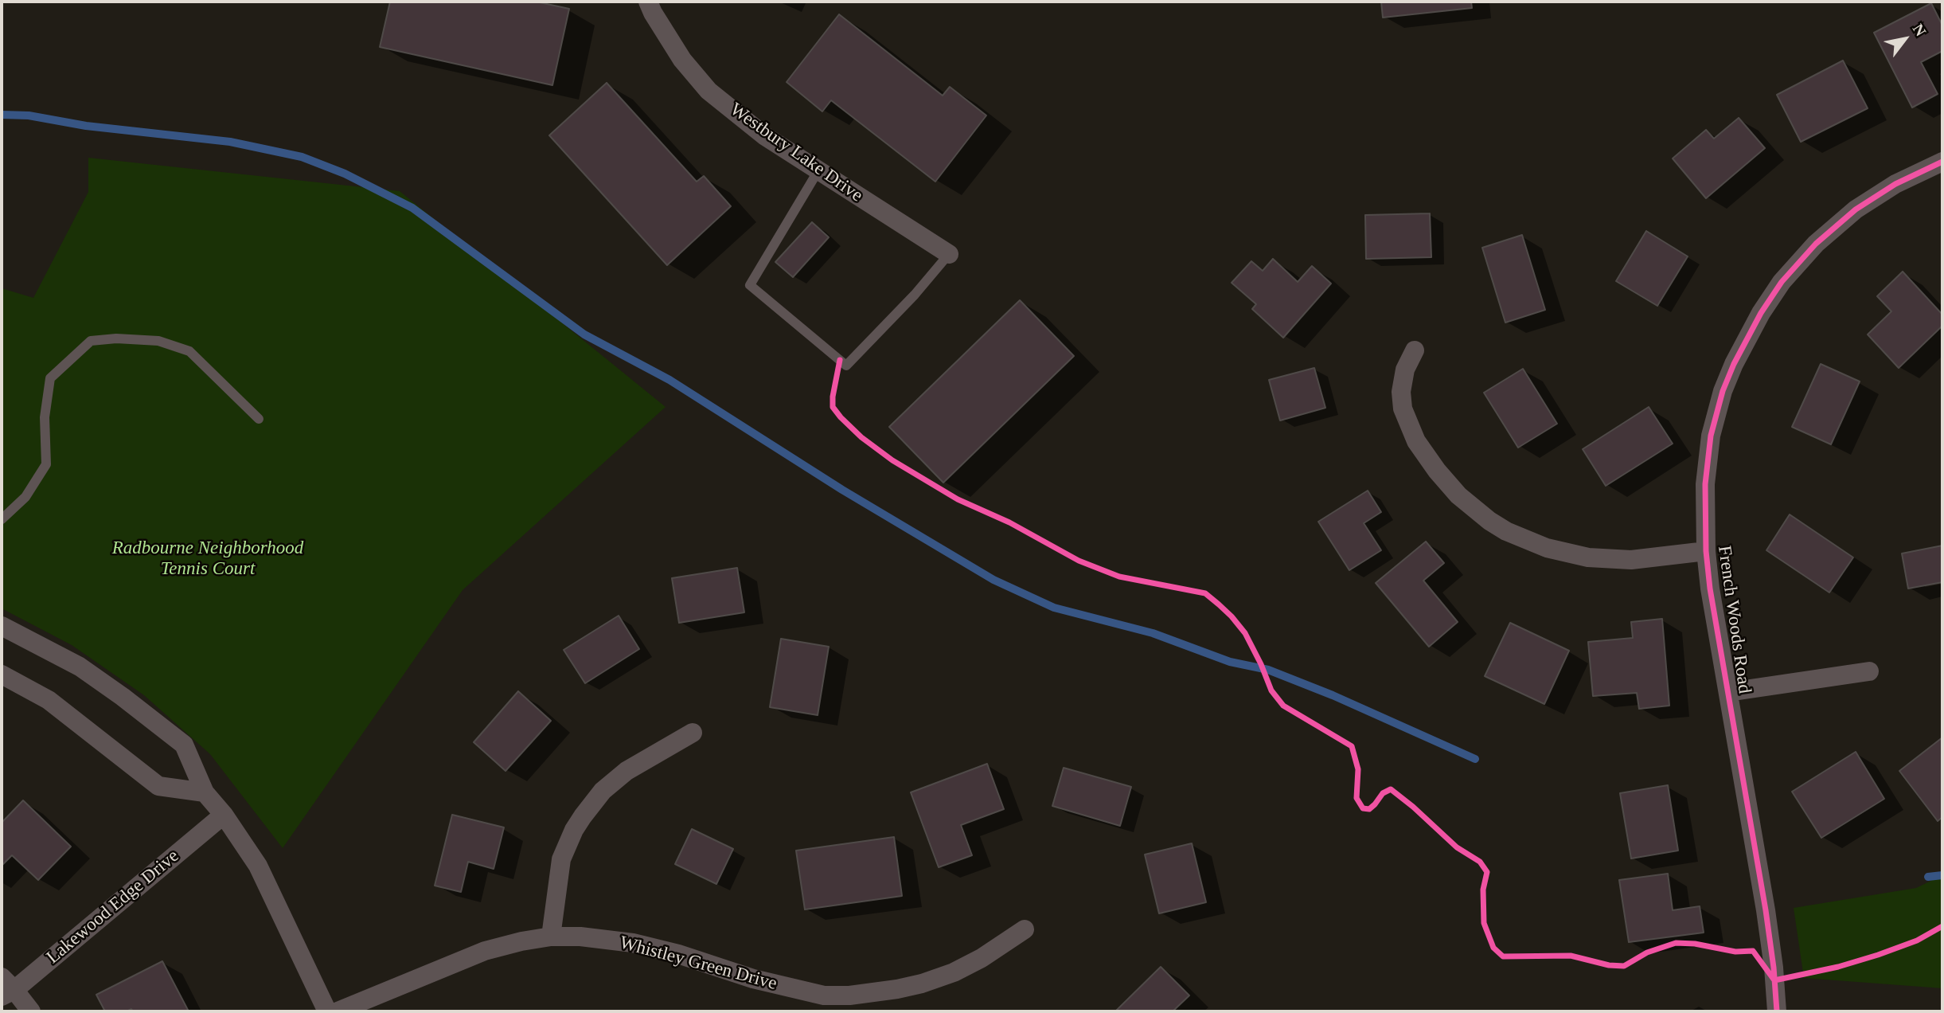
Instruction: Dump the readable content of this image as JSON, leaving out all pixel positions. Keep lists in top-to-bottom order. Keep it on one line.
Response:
{"streets":{"street":["Westbury Lake Drive","French Woods Road","Lakewood Edge Drive","Whistley Green Drive"]},"parks":["Radbourne Neighborhood Tennis Court"],"north":"top right"}
